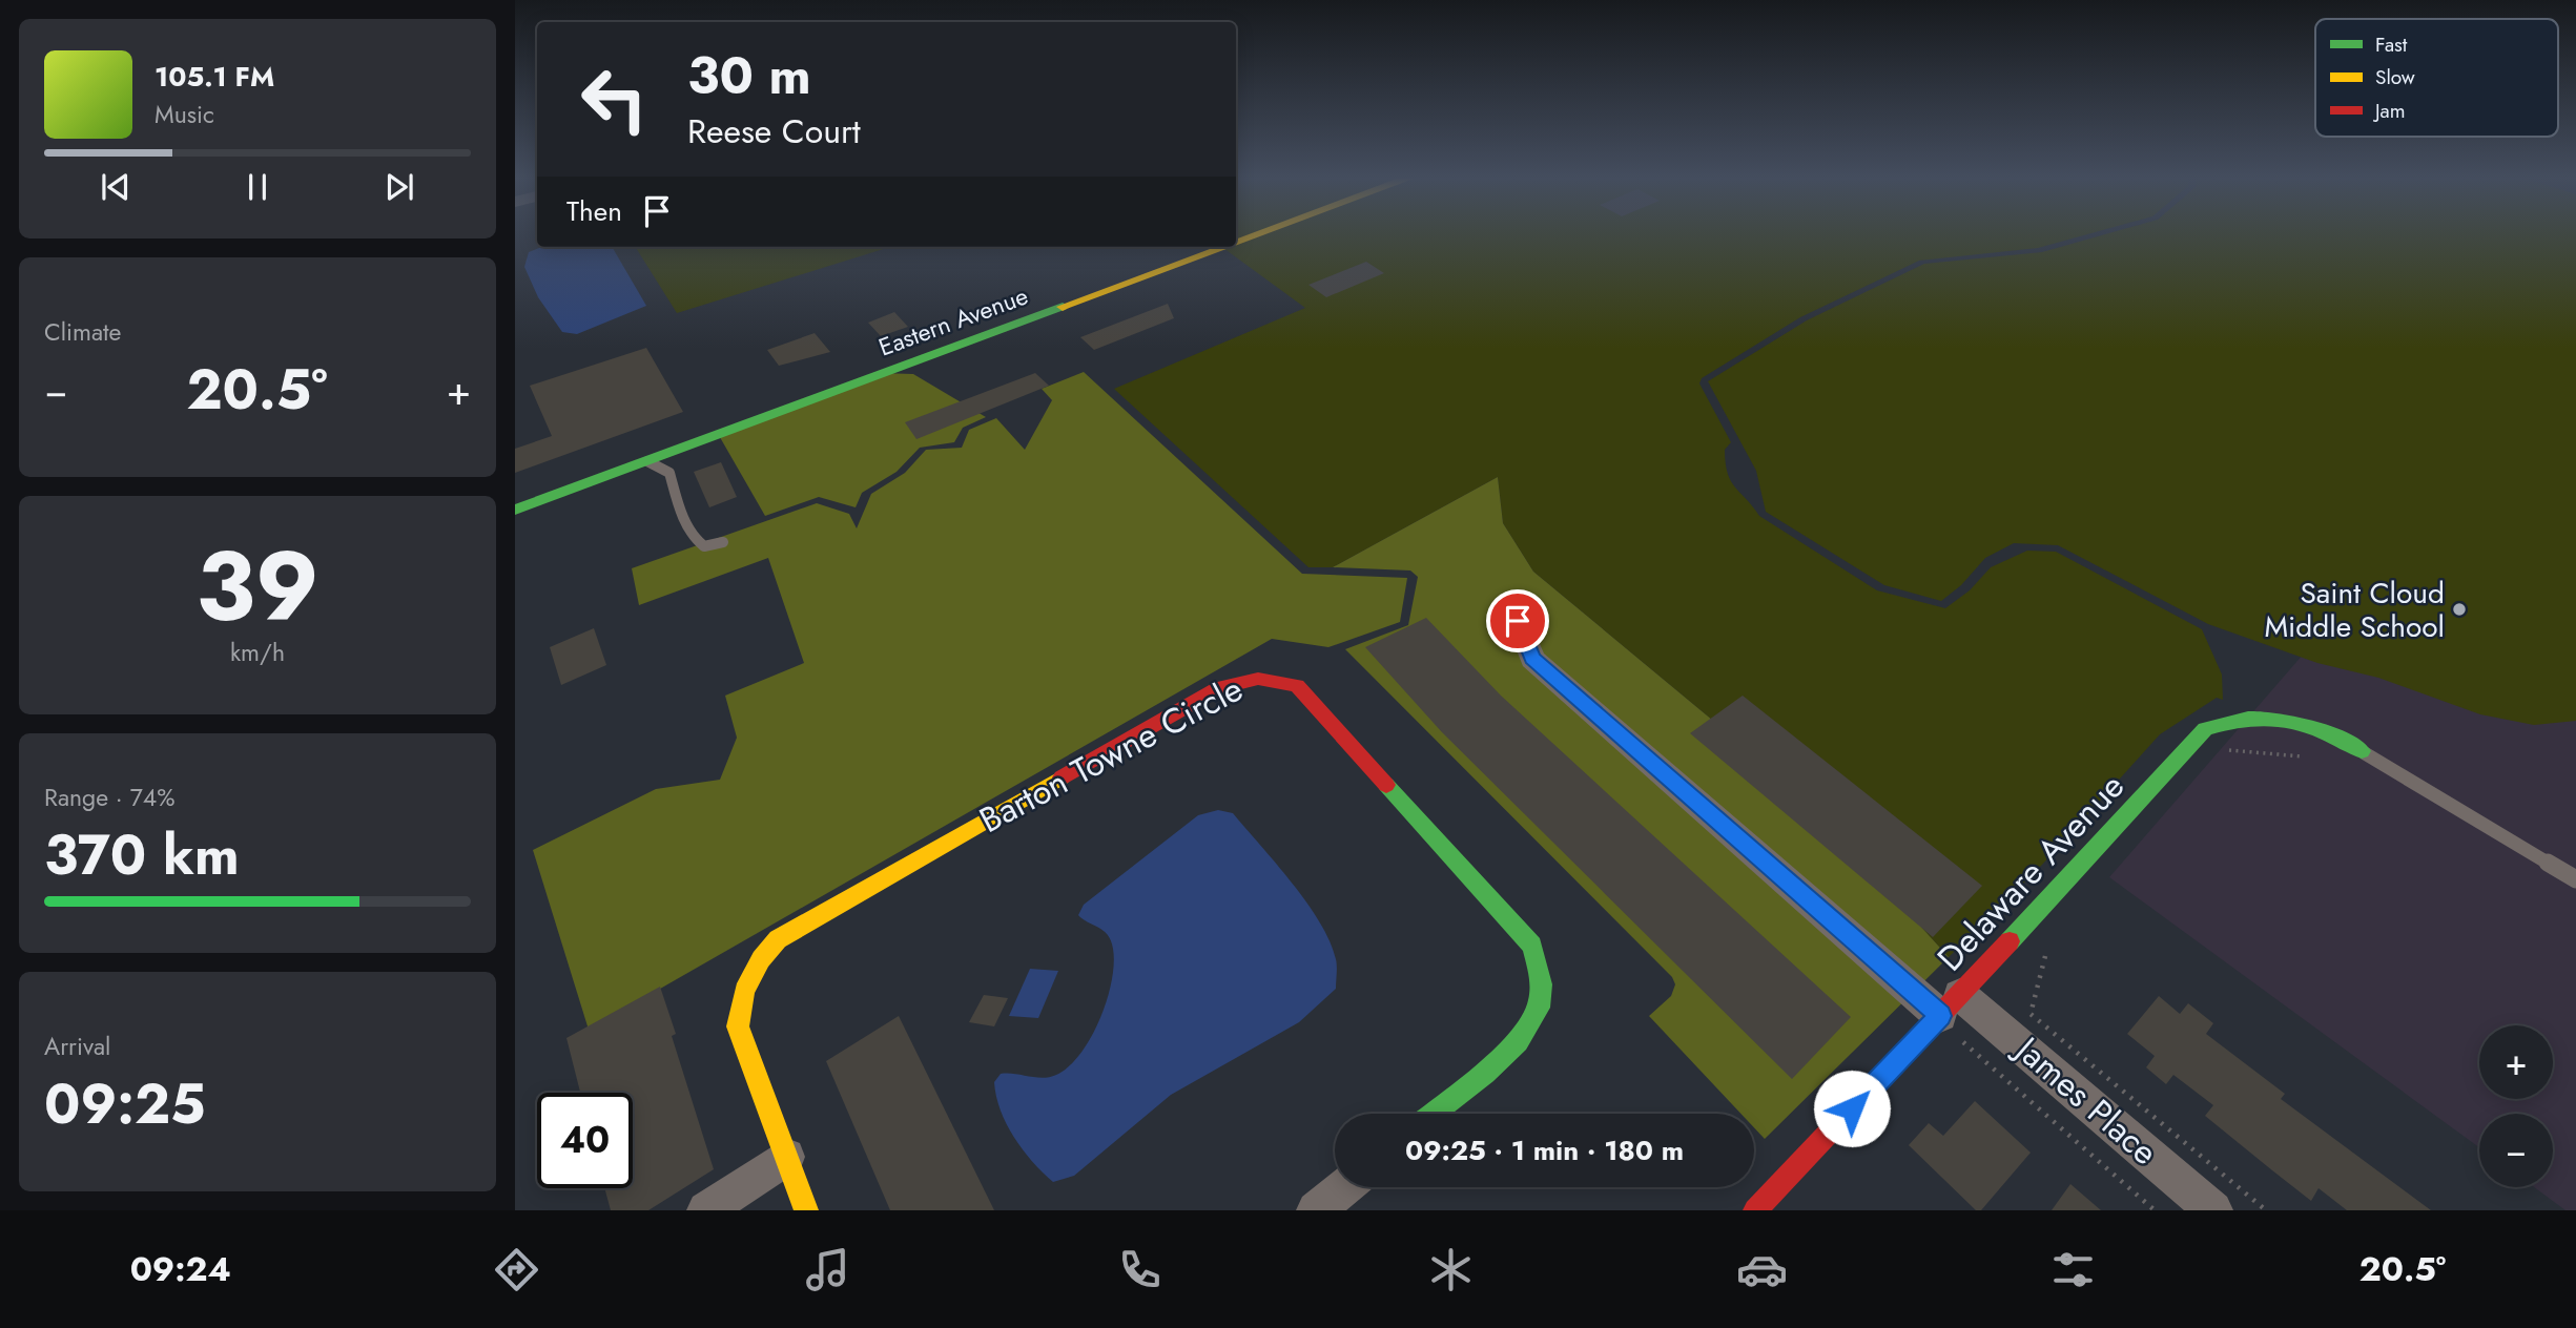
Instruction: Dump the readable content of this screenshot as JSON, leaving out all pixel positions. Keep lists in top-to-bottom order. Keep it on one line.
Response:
{"streets":{"street":["Eastern Avenue","Barton Towne Circle","Delaware Avenue","James Place"]},"crossings":[["Delaware Avenue","James Place"]],"places":["Saint Cloud Middle School"],"legend":["Fast","Slow","Jam"],"page":{"turn":["30 m","Reese Court"],"song":["105.1 FM","Music"],"then":"Then","tile":["Climate",["39","km/h"],["Range · 74%","370 km"],["Arrival","09:25"]],"heat":["−","20.5°","+"],"map_buttons":["+","−"],"limit":"40","trip":"09:25 · 1 min · 180 m","tabs":["09:24","20.5°"]}}
